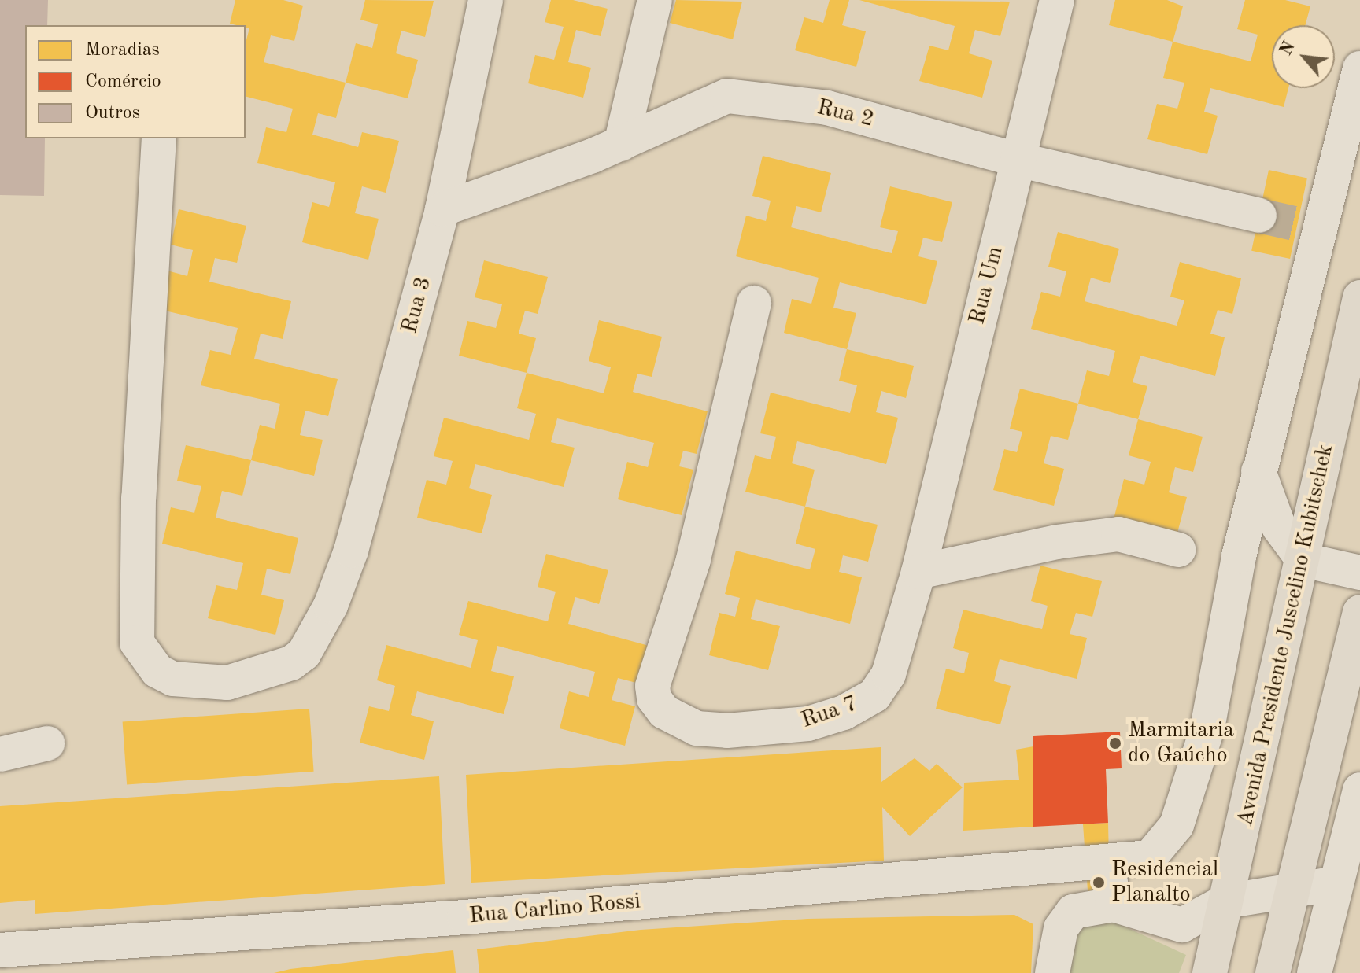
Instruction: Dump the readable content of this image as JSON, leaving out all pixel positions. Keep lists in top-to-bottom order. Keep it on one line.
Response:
{"streets":{"main road":["Avenida Presidente Juscelino Kubitschek"],"street":["Rua 2","Rua Um","Rua 3","Rua 7","Rua Carlino Rossi"]},"crossings":[["Rua 2","Rua Um"],["Rua 2","Rua 3"],["Rua Um","Rua 7"]],"places":["Marmitaria do Gaúcho","Residencial Planalto"],"legend":["Moradias","Comércio","Outros"],"north":"top left"}
